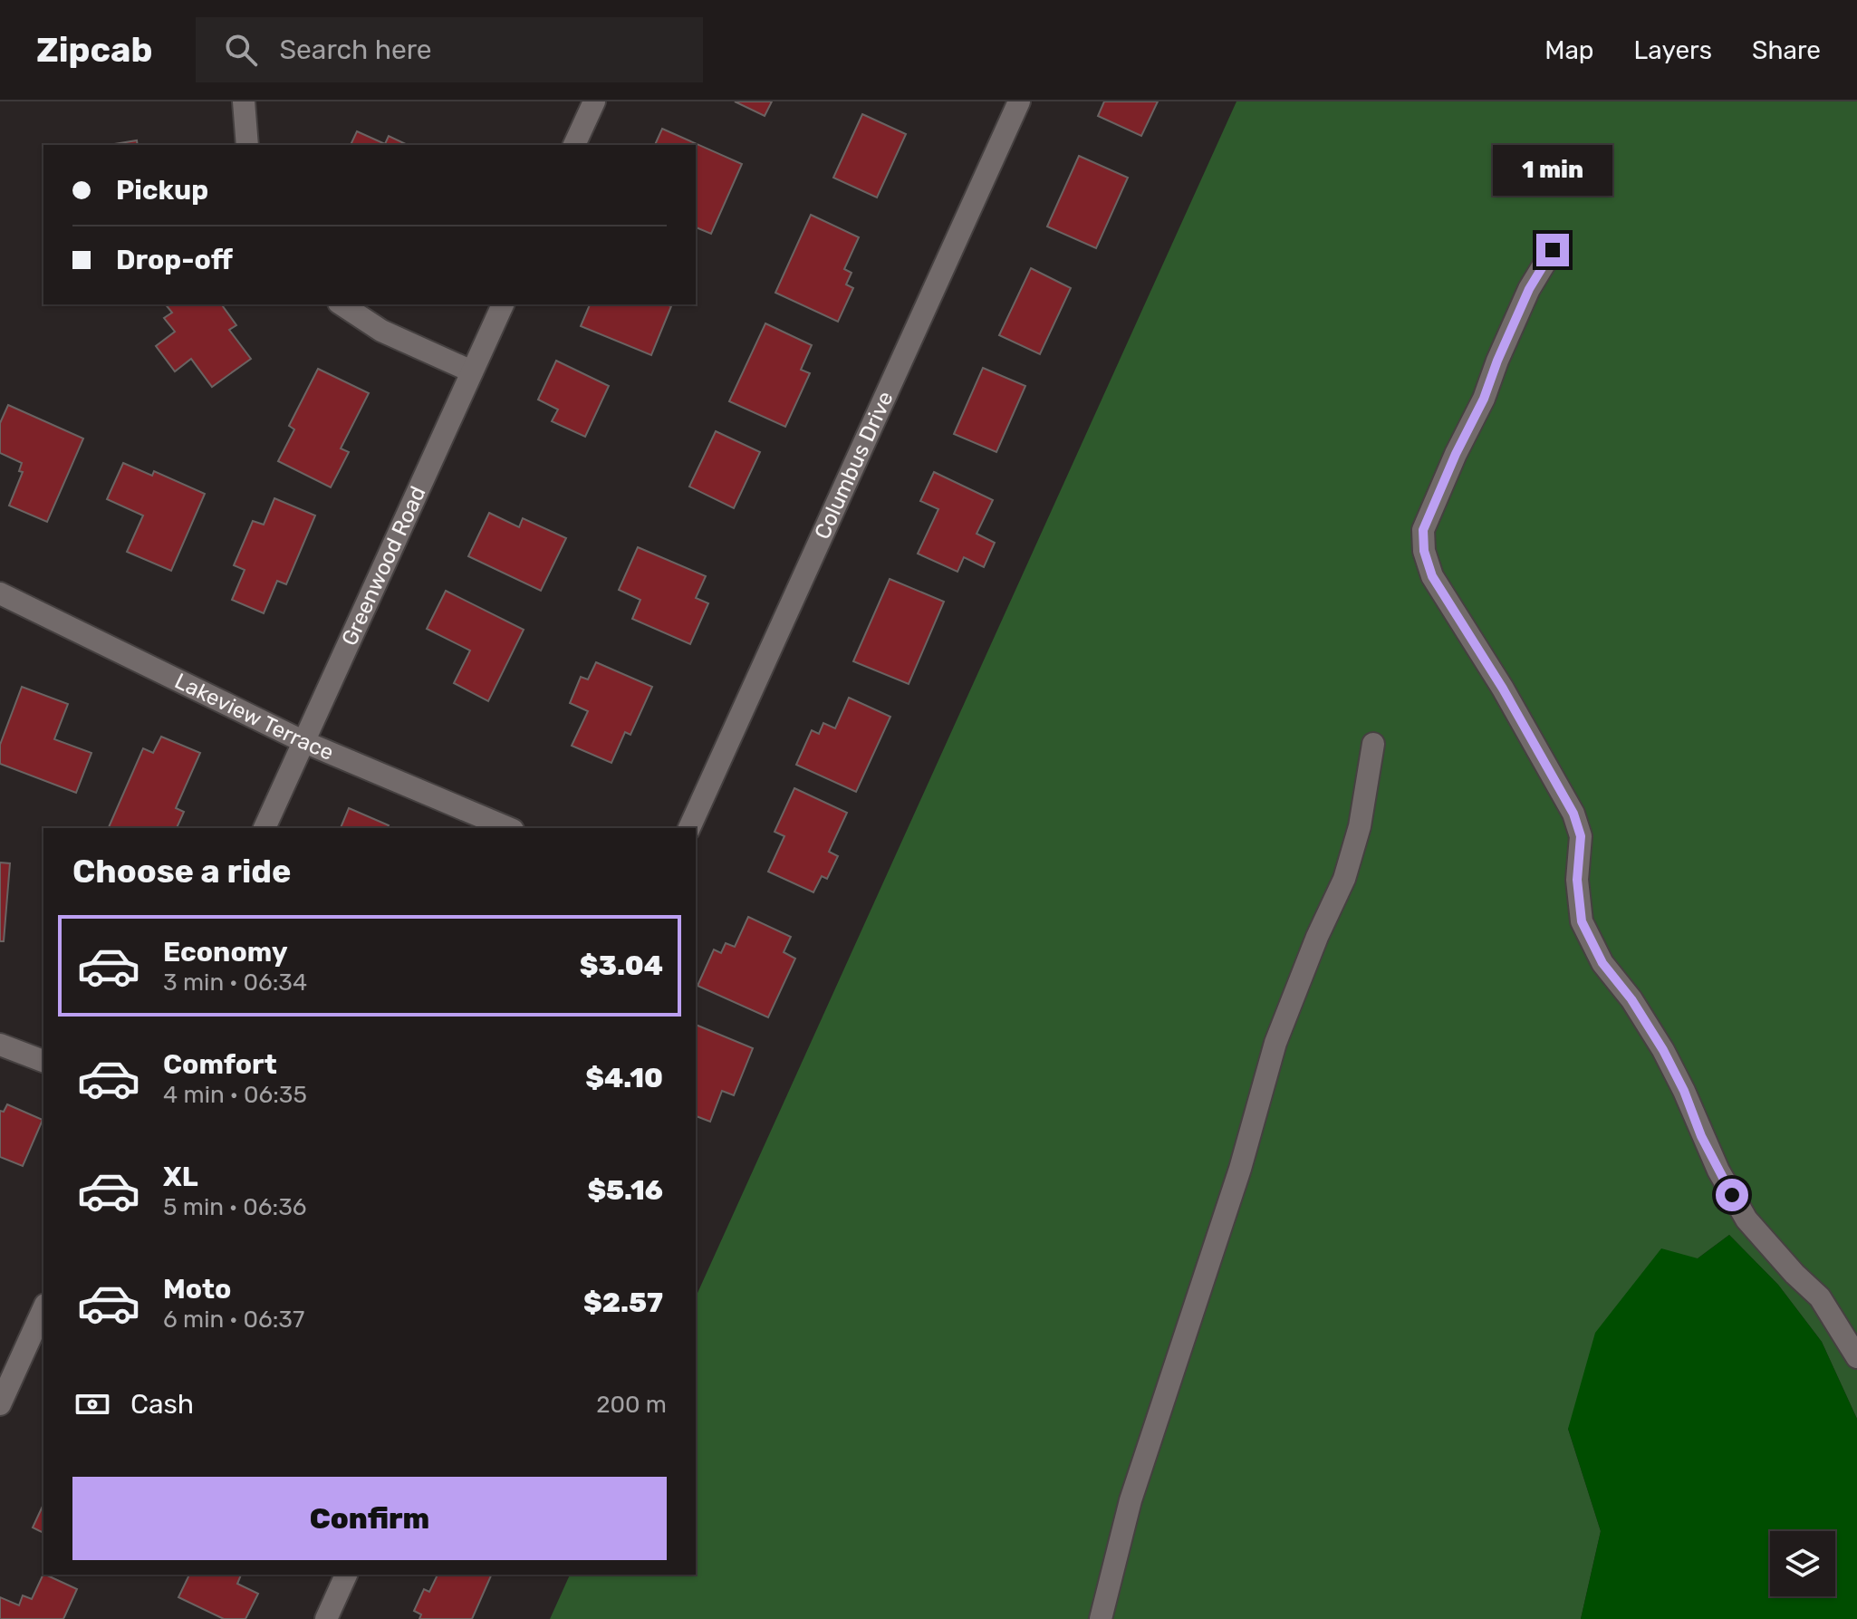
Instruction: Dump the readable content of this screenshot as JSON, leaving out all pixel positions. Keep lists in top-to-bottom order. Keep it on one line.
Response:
{"streets":{"street":["Columbus Drive","Greenwood Road","Lakeview Terrace"]},"crossings":[["Greenwood Road","Lakeview Terrace"]],"page":{"header":"Zipcab","search":"Search here","nav":["Map","Layers","Share"],"bubble":"1 min","banner":["Pickup","Drop-off"],"heading":"Choose a ride","list":[{"name":"Economy","note":"3 min · 06:34","value":"$3.04"},{"name":"Comfort","note":"4 min · 06:35","value":"$4.10"},{"name":"XL","note":"5 min · 06:36","value":"$5.16"},{"name":"Moto","note":"6 min · 06:37","value":"$2.57"}],"pay":["Cash","200 m"],"buttons":"Confirm"}}
